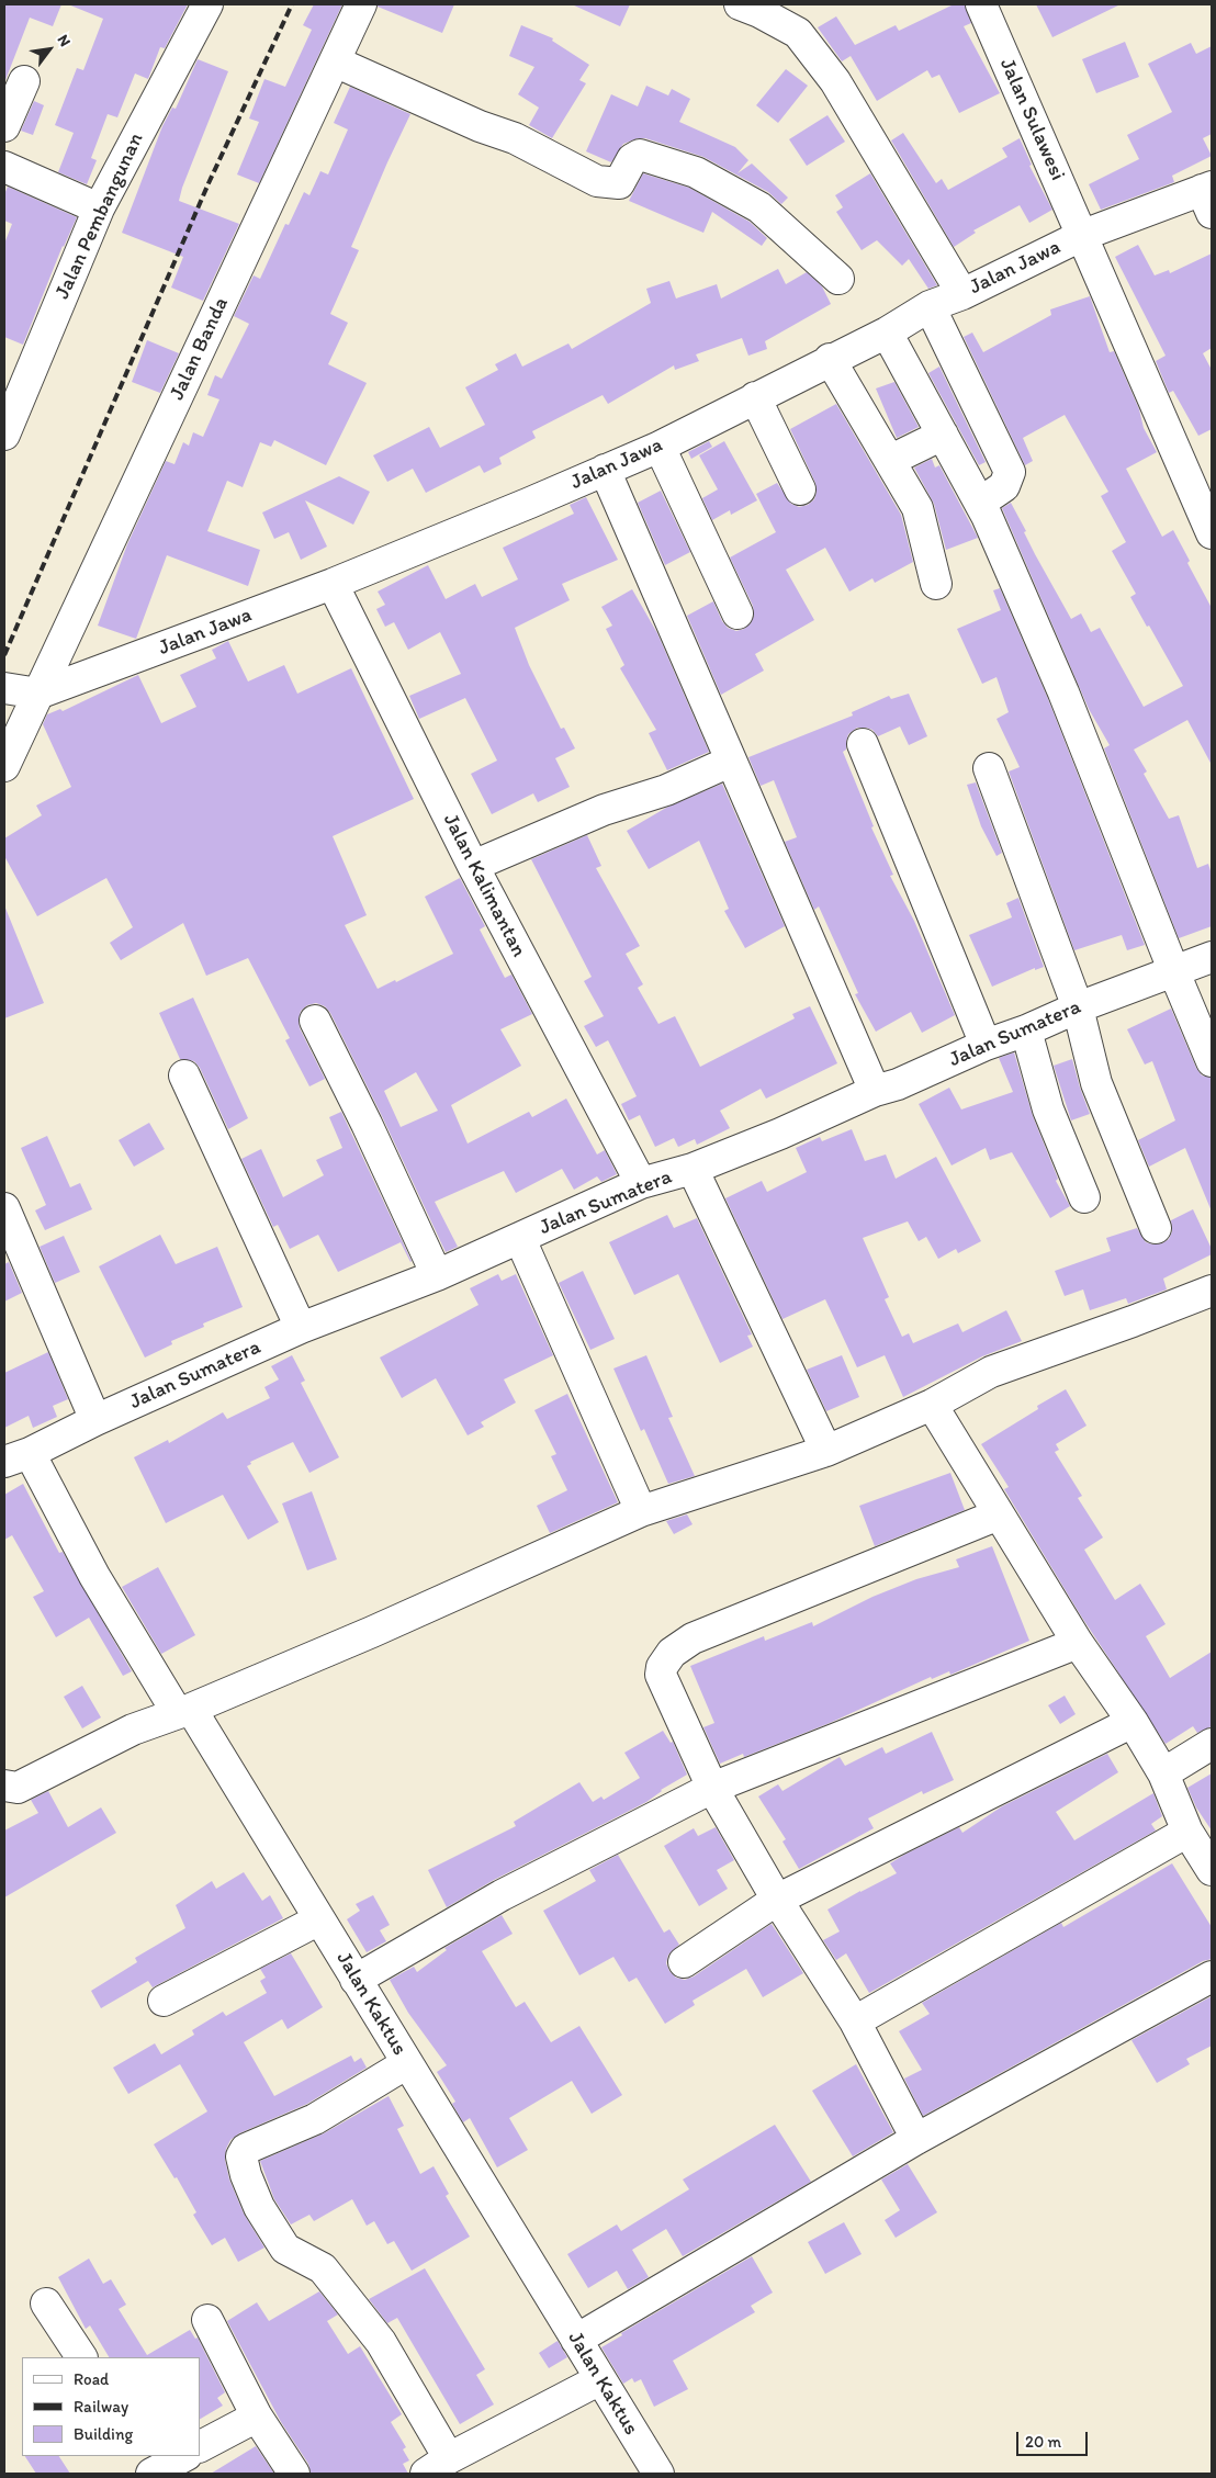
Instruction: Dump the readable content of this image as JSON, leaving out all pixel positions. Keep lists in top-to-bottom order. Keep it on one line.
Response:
{"streets":{"street":["Jalan Sulawesi","Jalan Pembangunan","Jalan Jawa","Jalan Banda","Jalan Kalimantan","Jalan Sumatera","Jalan Kaktus"]},"crossings":[["Jalan Sulawesi","Jalan Jawa"],["Jalan Jawa","Jalan Banda"],["Jalan Jawa","Jalan Kalimantan"],["Jalan Kalimantan","Jalan Sumatera"],["Jalan Sumatera","Jalan Kaktus"]],"legend":["Road","Railway","Building"],"scale_bar":"20 m","north":"top right"}
